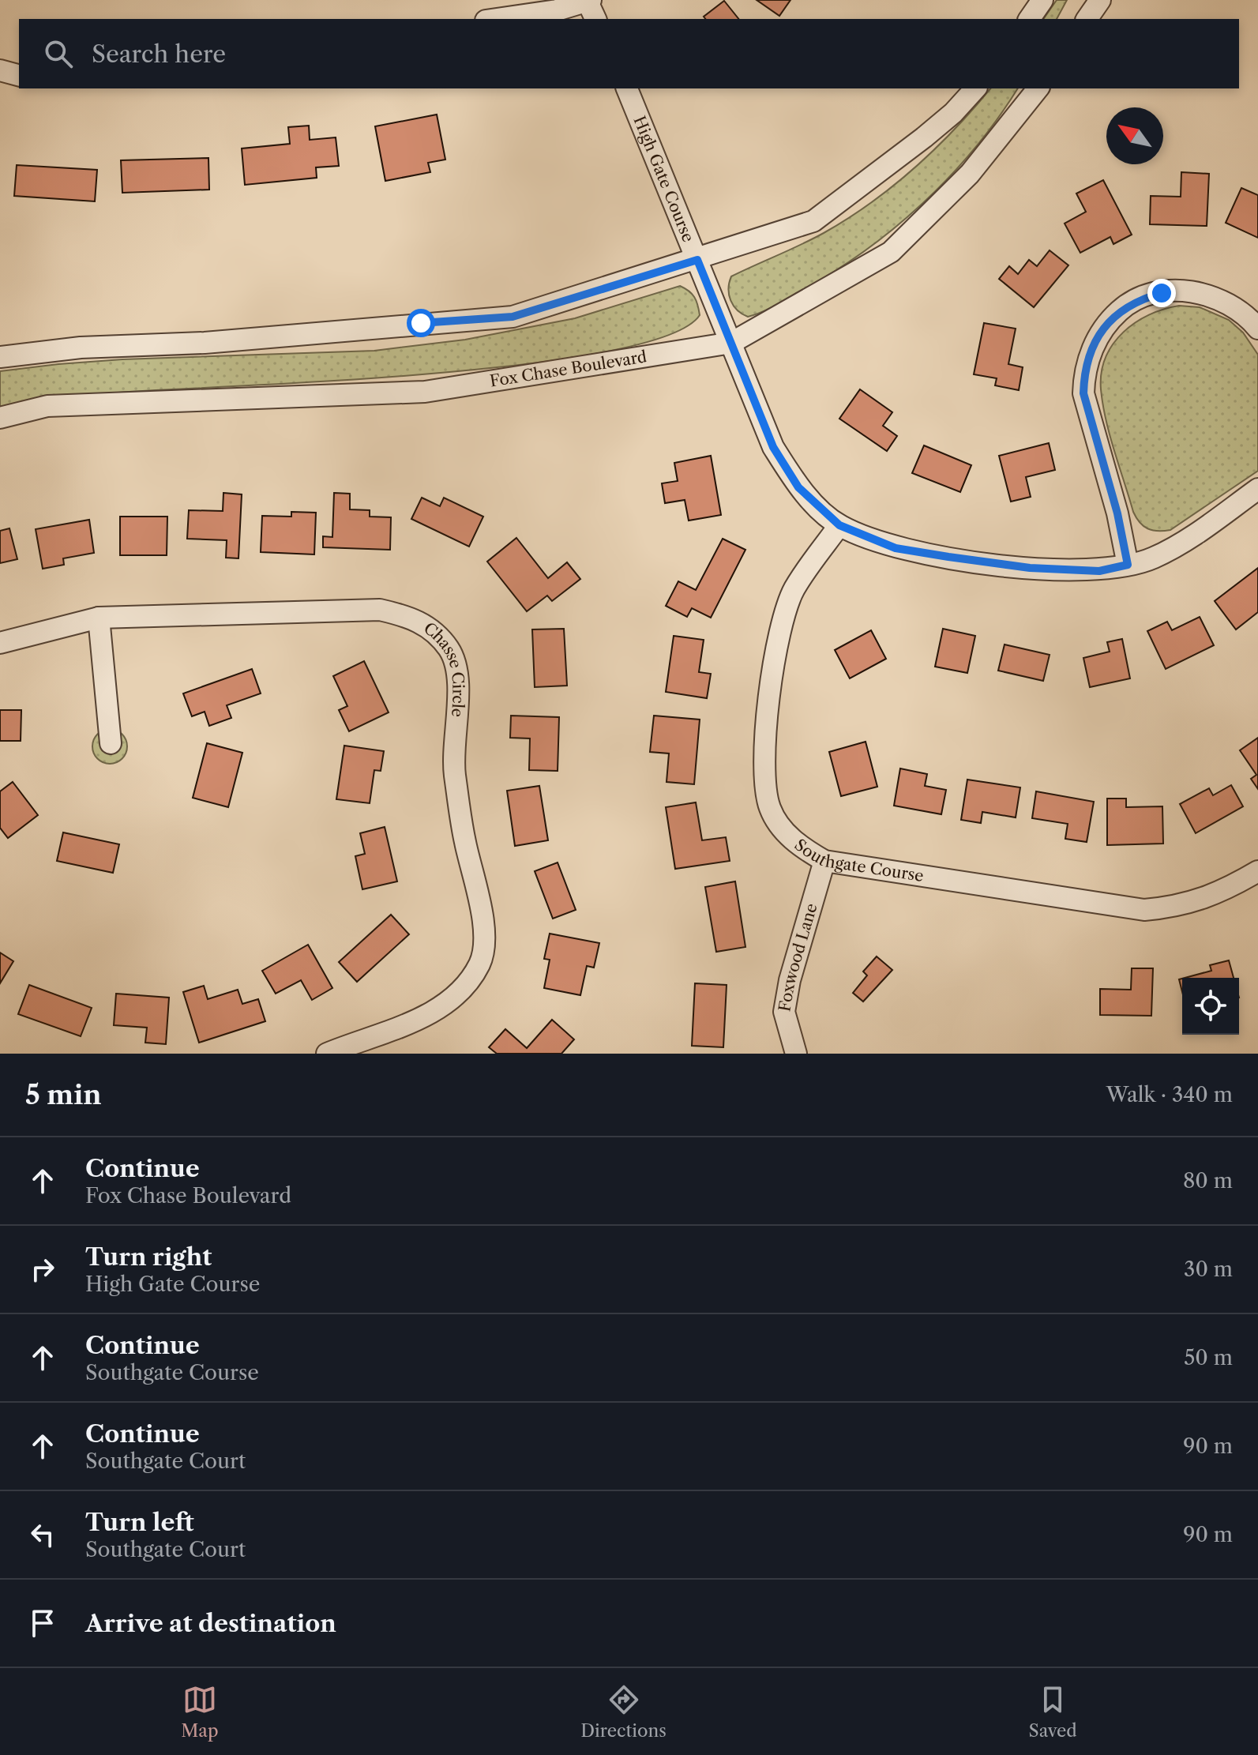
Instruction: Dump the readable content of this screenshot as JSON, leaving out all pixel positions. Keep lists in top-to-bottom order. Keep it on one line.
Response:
{"streets":{"street":["High Gate Course","Fox Chase Boulevard","Chasse Circle","Southgate Course","Foxwood Lane"]},"crossings":[["High Gate Course","Fox Chase Boulevard"],["Southgate Course","Foxwood Lane"]],"north":"top left","page":{"search":"Search here","heading":["5 min","Walk · 340 m"],"list":[["Continue","Fox Chase Boulevard","80 m"],["Turn right","High Gate Course","30 m"],["Continue","Southgate Course","50 m"],["Continue","Southgate Court","90 m"],["Turn left","Southgate Court","90 m"],"Arrive at destination"],"nav":["Map","Directions","Saved"]}}
